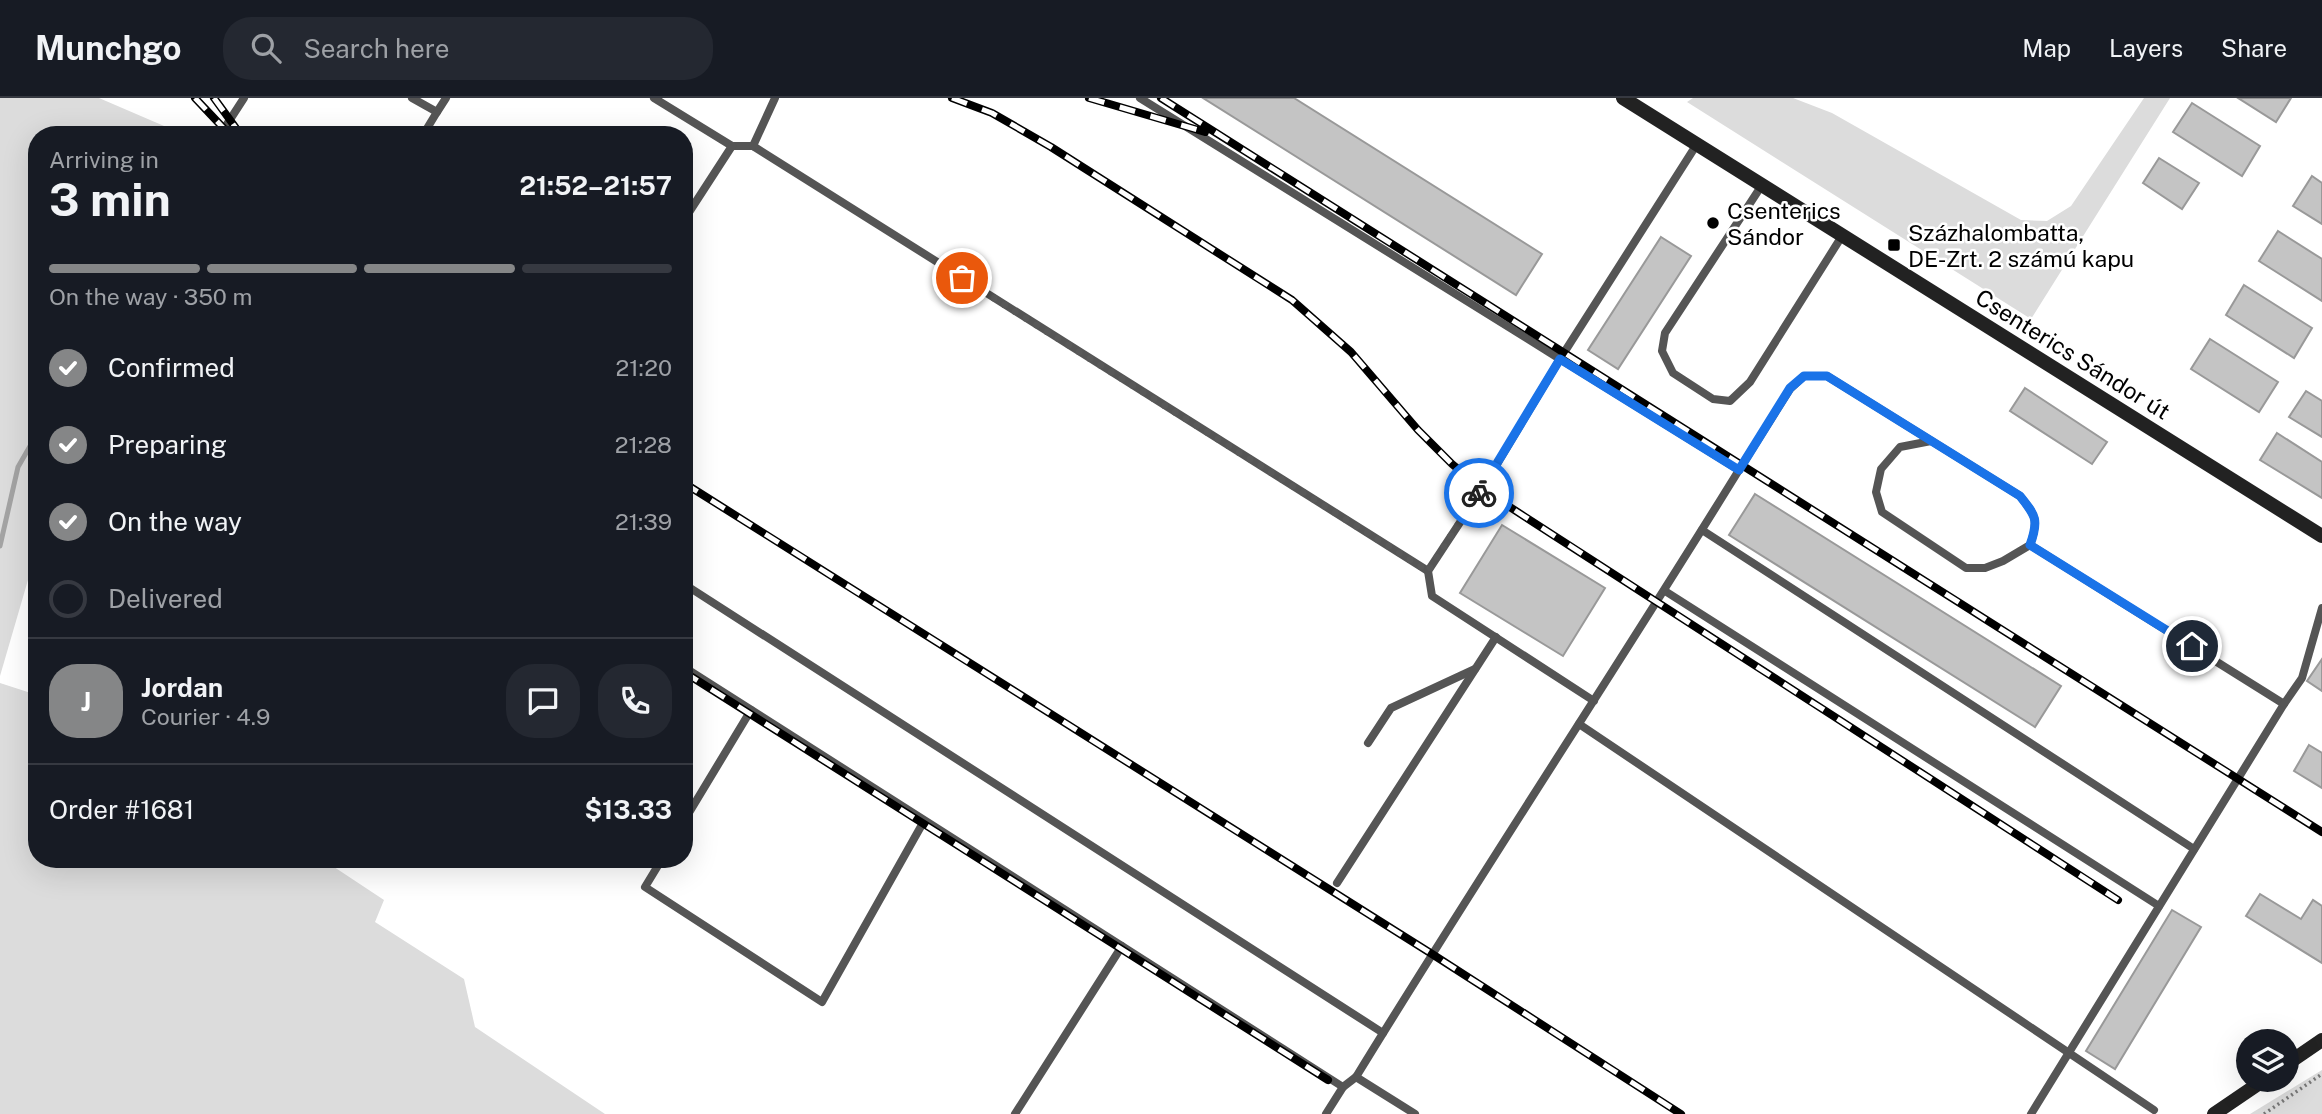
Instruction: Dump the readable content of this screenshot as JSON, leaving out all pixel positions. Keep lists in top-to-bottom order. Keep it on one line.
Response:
{"streets":{"street":["Csenterics Sándor út"]},"places":{"other":["Csenterics Sándor"],"transit":["Százhalombatta, DE-Zrt. 2 számú kapu"]},"page":{"header":"Munchgo","search":"Search here","nav":["Map","Layers","Share"],"heading":["3 min","Arriving in","21:52–21:57"],"panel":["Jordan","Courier · 4.9","Order #1681","$13.33"],"bar":"On the way · 350 m","list":[["Confirmed","21:20"],["Preparing","21:28"],["On the way","21:39"],"Delivered"],"round":"J"}}
